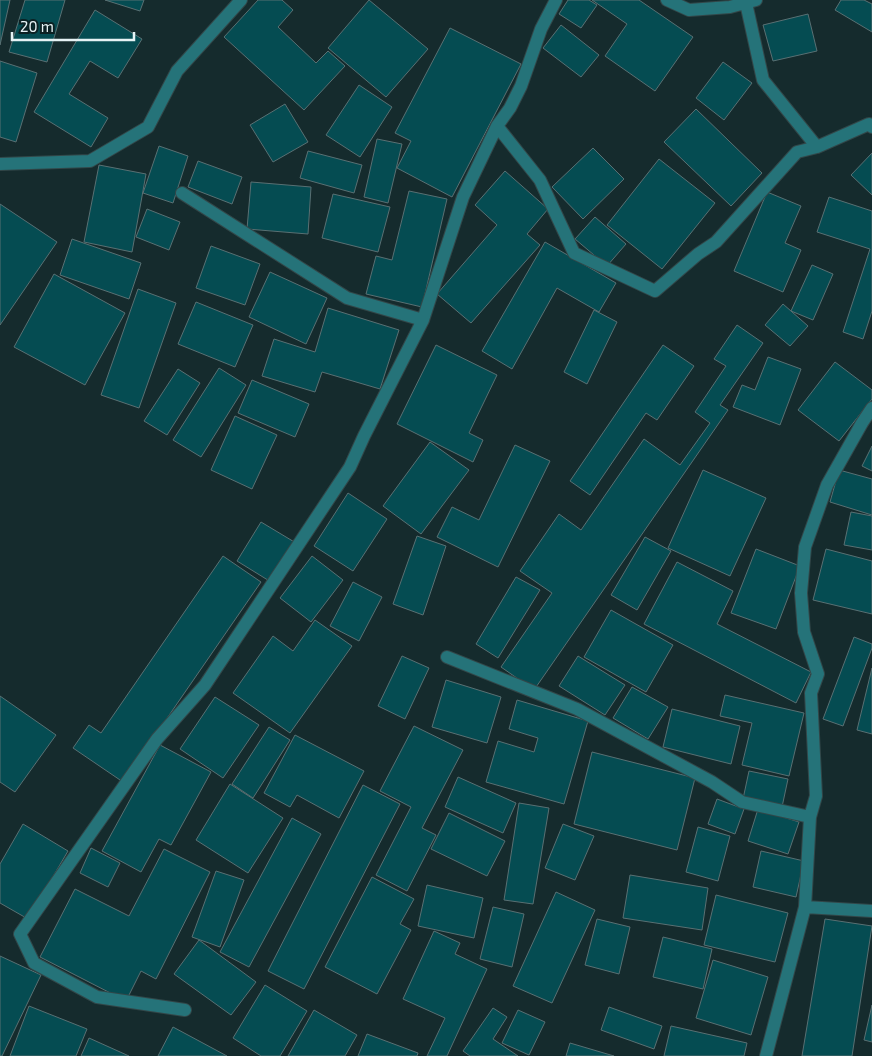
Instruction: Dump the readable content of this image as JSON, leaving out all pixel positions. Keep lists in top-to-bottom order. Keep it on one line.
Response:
{"scale_bar":"20 m"}
